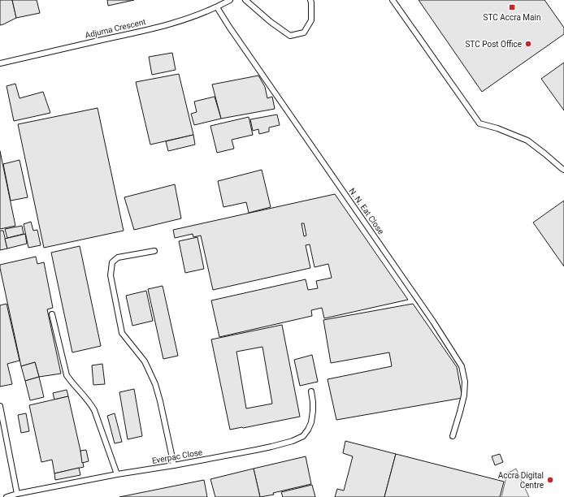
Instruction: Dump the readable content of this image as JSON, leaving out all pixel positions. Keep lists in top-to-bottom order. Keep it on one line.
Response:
{"streets":{"lane":["Adjuma Crescent","N. N. Eat Close","Everpac Close"]},"crossings":[["Adjuma Crescent","N. N. Eat Close"]],"places":{"transit":["STC Accra Main"],"other":["STC Post Office","Accra Digital Centre"]}}
